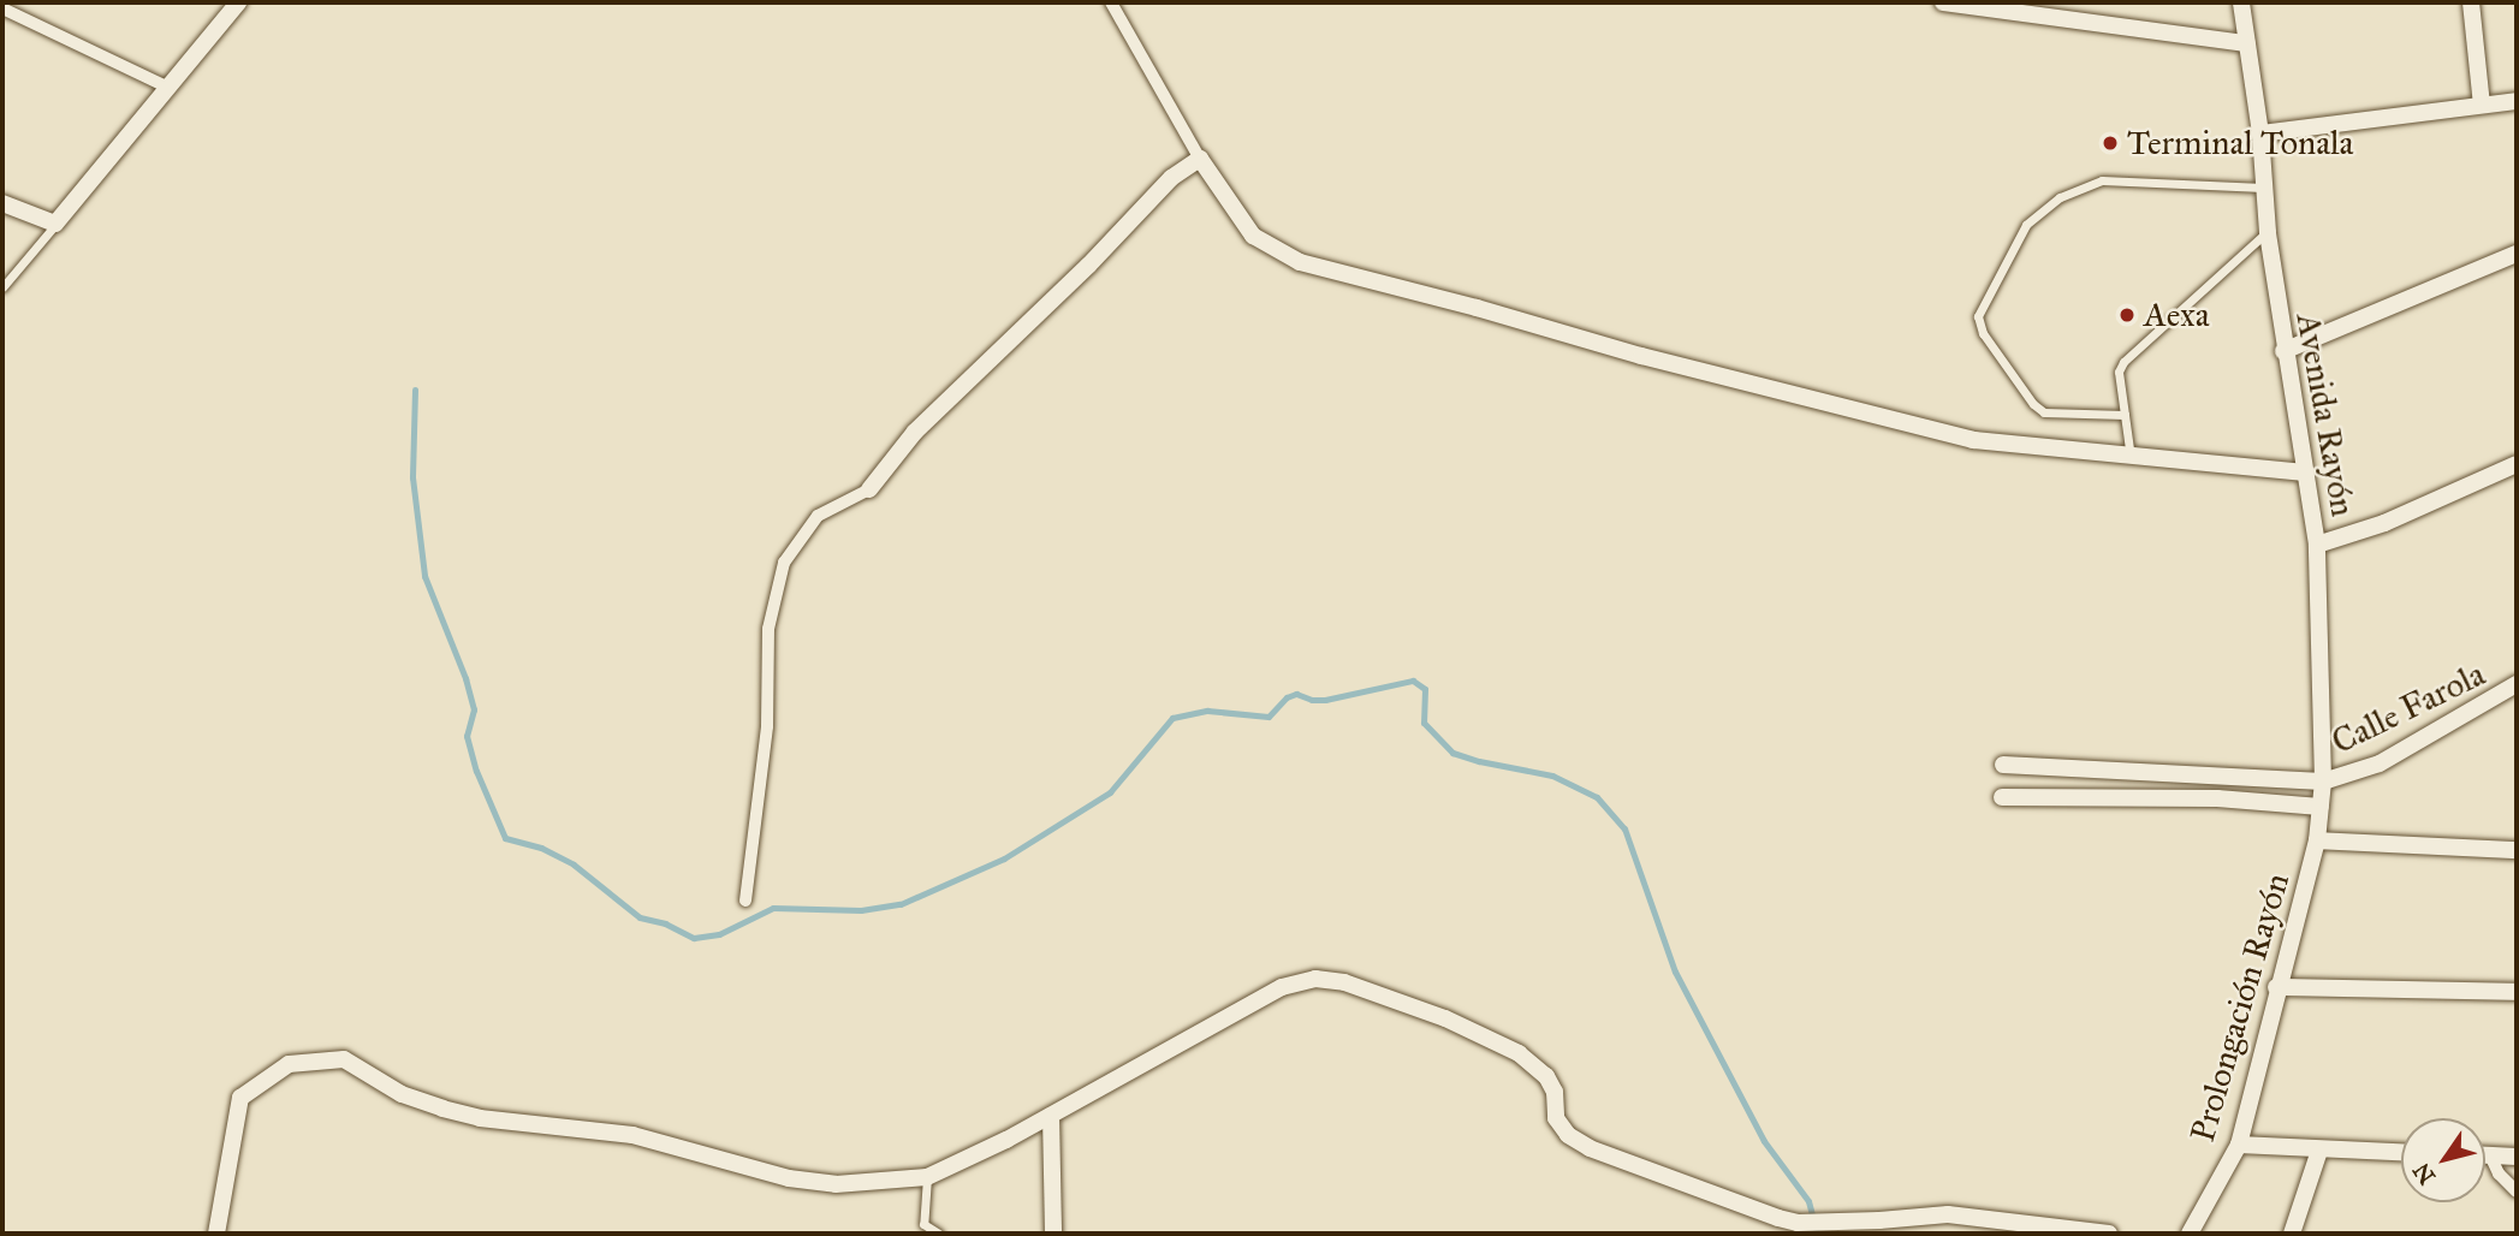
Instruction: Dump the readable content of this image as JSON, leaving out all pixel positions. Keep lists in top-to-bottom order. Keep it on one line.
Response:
{"streets":{"street":["Avenida Rayón","Calle Farola","Prolongación Rayón"]},"crossings":[["Avenida Rayón","Calle Farola"],["Avenida Rayón","Prolongación Rayón"]],"places":["Terminal Tonala","Aexa"],"north":"bottom left"}
